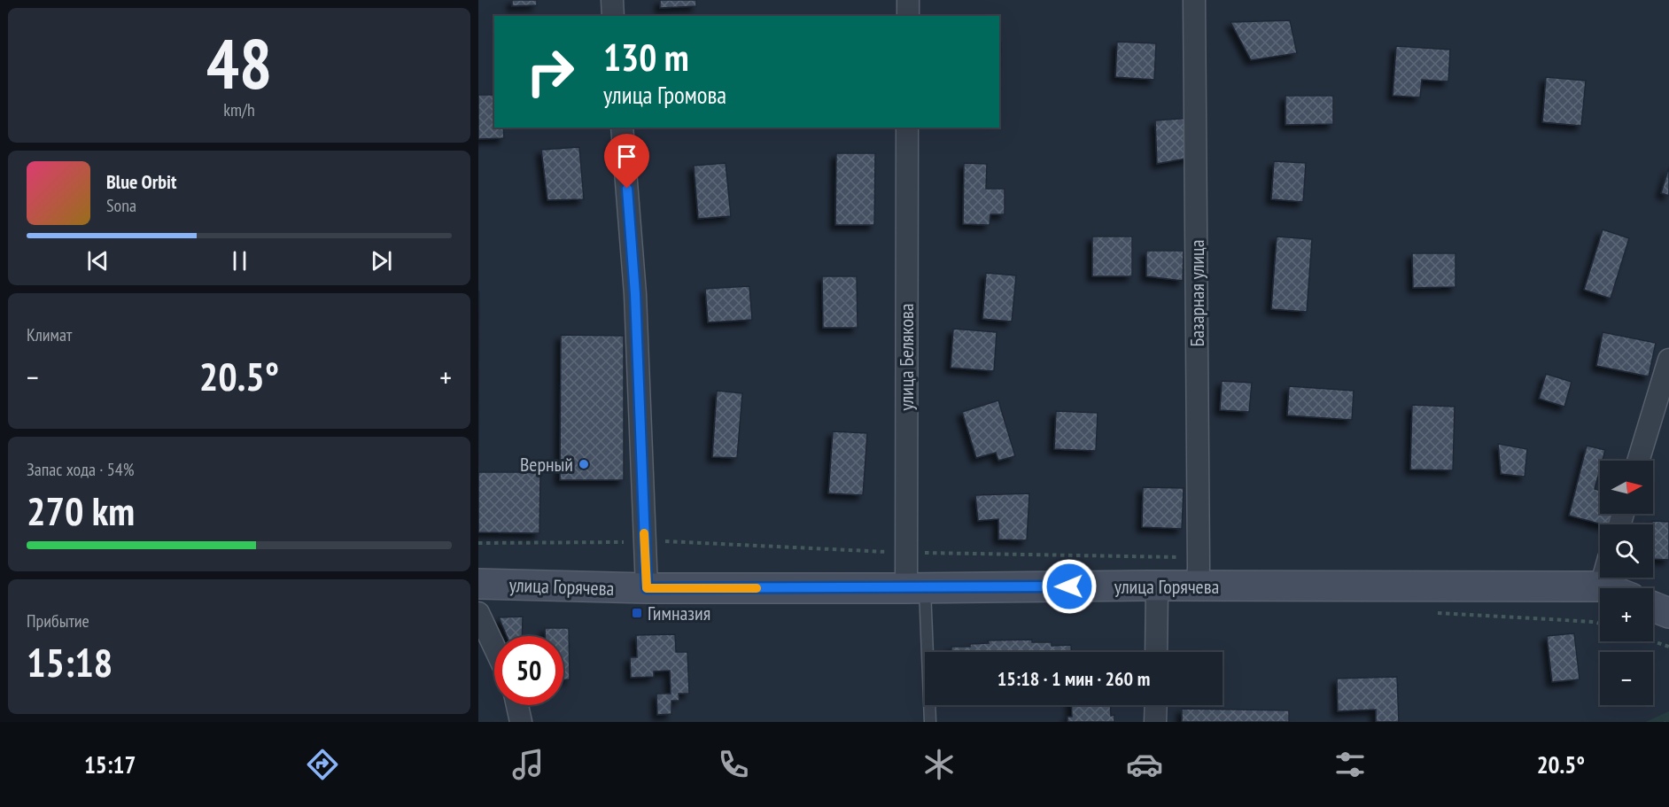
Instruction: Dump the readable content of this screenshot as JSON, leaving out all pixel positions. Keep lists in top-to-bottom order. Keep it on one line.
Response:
{"streets":{"main road":["улица Горячева"],"street":["Базарная улица","улица Белякова"]},"crossings":[["Базарная улица","улица Горячева"],["улица Белякова","улица Горячева"]],"places":{"other":["Верный"],"transit":["Гимназия"]},"north":"right","page":{"tile":[["48","km/h"],"Климат",["Запас хода · 54%","270 km"],["Прибытие","15:18"]],"turn":["130 m","улица Громова"],"song":["Blue Orbit","Sona"],"heat":["−","20.5°","+"],"map_buttons":["+","−"],"limit":"50","trip":"15:18 · 1 мин · 260 m","tabs":["15:17","20.5°"]}}
